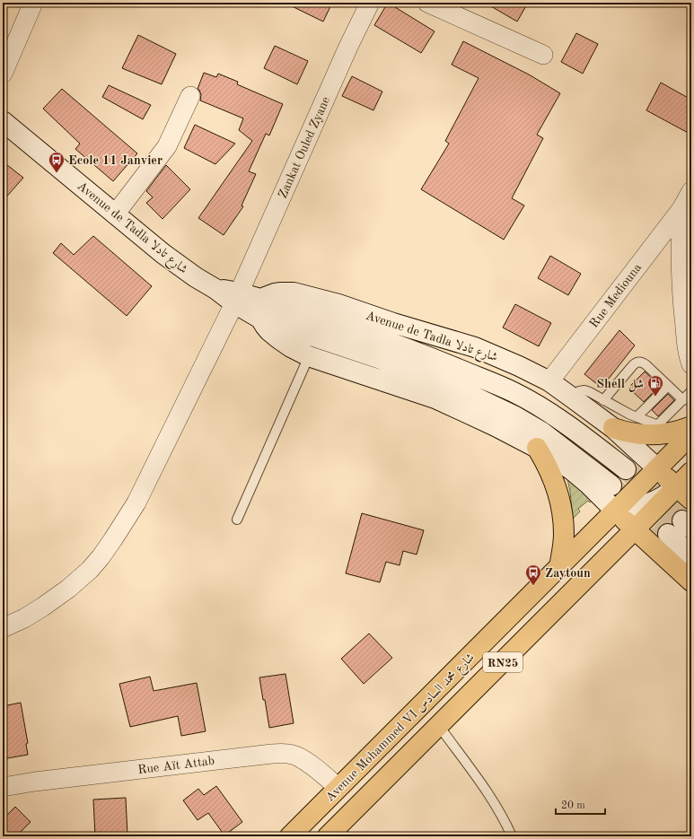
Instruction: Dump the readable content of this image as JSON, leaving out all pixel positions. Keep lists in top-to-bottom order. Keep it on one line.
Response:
{"streets":{"main road":["Avenue de Tadla شارع تادلا","RN25","Avenue Mohammed VI شارع محمد السادس"],"street":["Zankat Ouled Zyane","Rue Mediouna","Rue Aït Attab"]},"crossings":[["Zankat Ouled Zyane","Avenue de Tadla شارع تادلا"],["Avenue de Tadla شارع تادلا","Rue Mediouna"],["Avenue de Tadla شارع تادلا","RN25"],["Avenue de Tadla شارع تادلا","Avenue Mohammed VI شارع محمد السادس"],["Avenue Mohammed VI شارع محمد السادس","Rue Aït Attab"]],"places":{"bus stop":["Ecole 11 Janvier","Zaytoun"],"fuel station":["Shell شل"]},"scale_bar":"20 m"}
